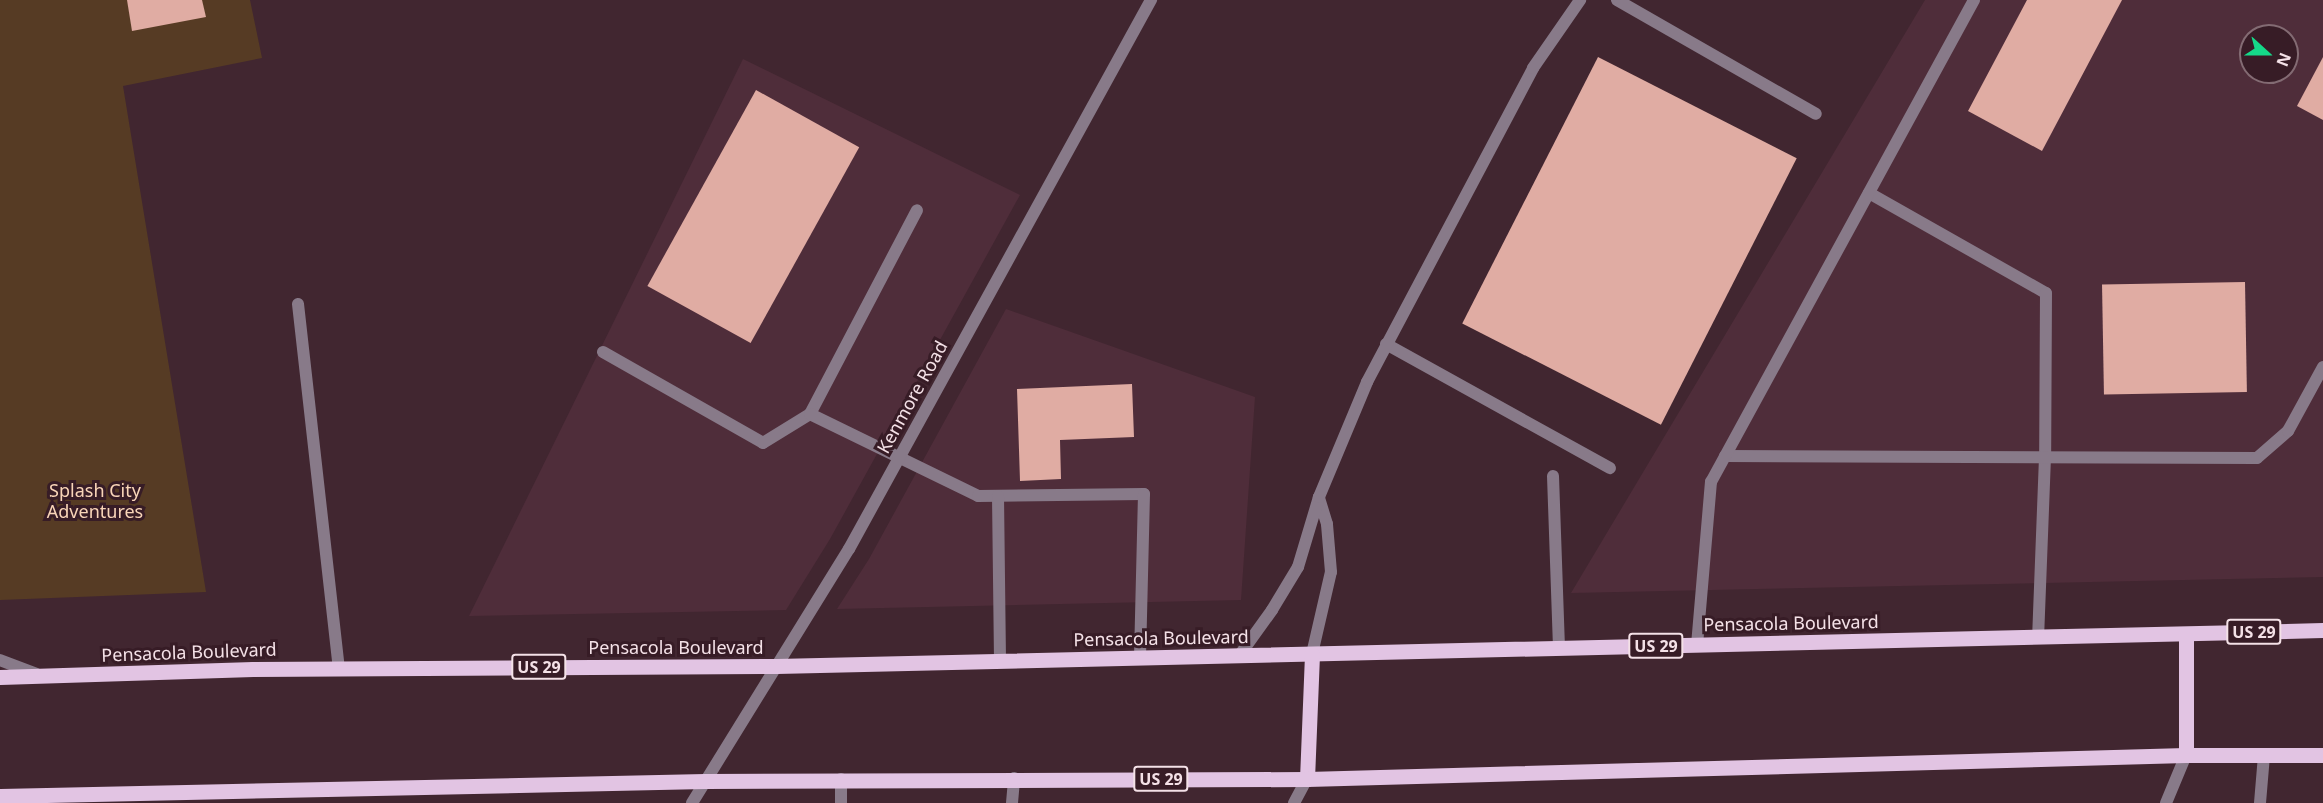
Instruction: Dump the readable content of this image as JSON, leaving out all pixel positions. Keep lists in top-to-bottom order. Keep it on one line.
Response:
{"streets":{"main road":["Pensacola Boulevard","US 29"],"street":["Kenmore Road"]},"crossings":[["Kenmore Road","Pensacola Boulevard"],["Kenmore Road","US 29"]],"parks":["Splash City Adventures"],"north":"right"}
